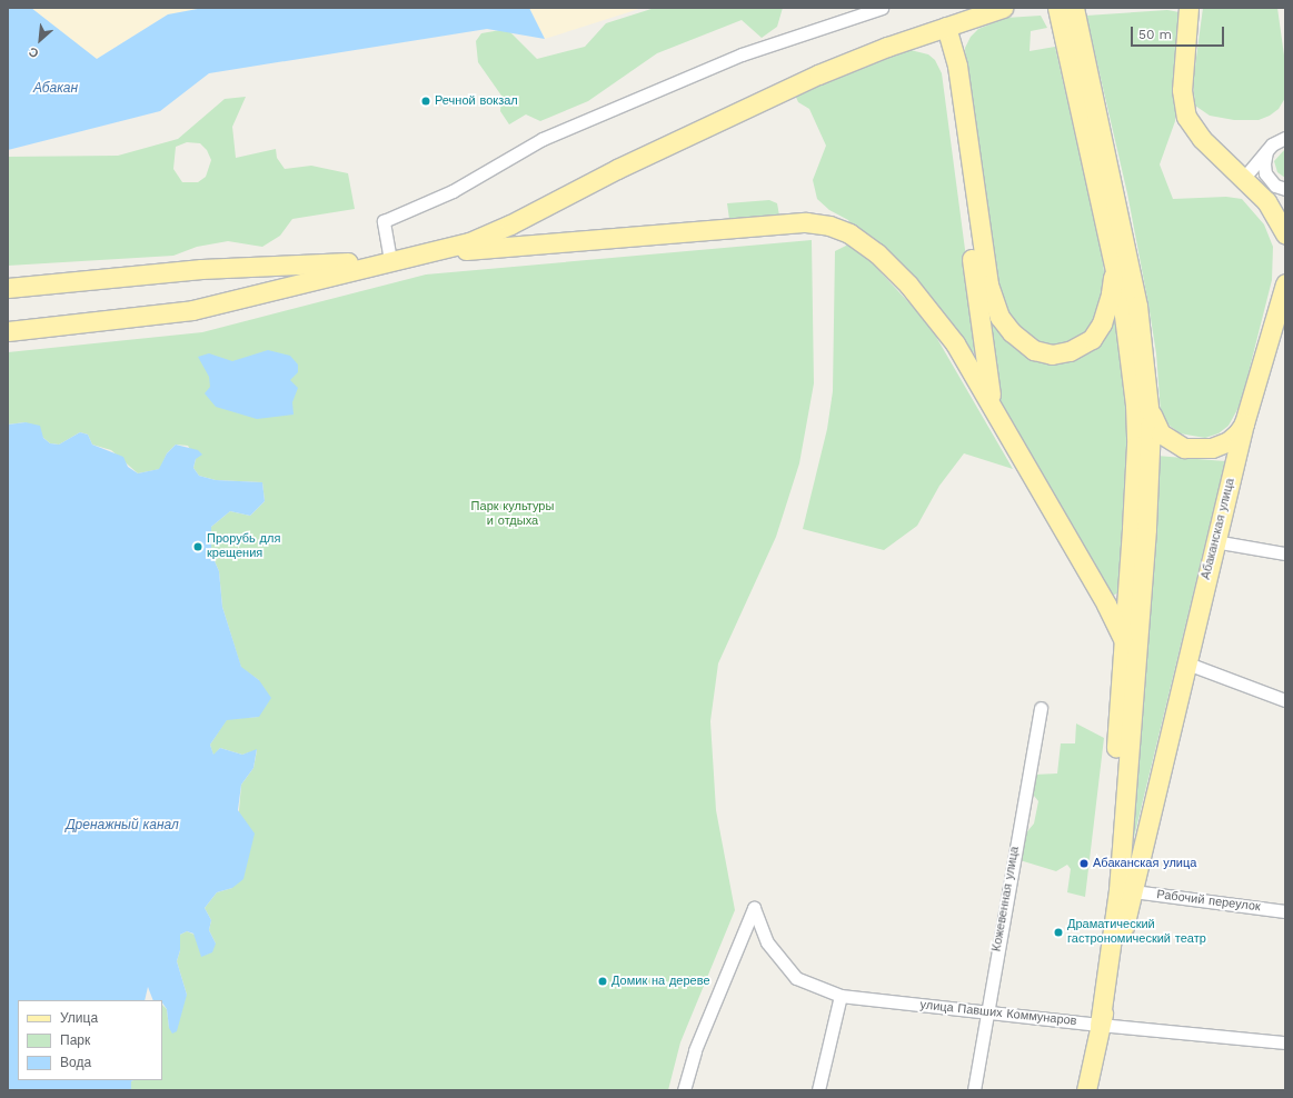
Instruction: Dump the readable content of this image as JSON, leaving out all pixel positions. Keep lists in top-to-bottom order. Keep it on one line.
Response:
{"streets":{"main road":["Абаканская улица"],"street":["Кожевенная улица","Рабочий переулок","улица Павших Коммунаров"]},"crossings":[["Абаканская улица","Рабочий переулок"],["Абаканская улица","улица Павших Коммунаров"],["Кожевенная улица","улица Павших Коммунаров"]],"water":["Абакан","Дренажный канал"],"parks":["Парк культуры и отдыха"],"places":["Речной вокзал","Прорубь для крещения","Абаканская улица","Драматический гастрономический театр","Домик на дереве"],"legend":["Улица","Парк","Вода"],"scale_bar":"50 m","north":"bottom left"}
